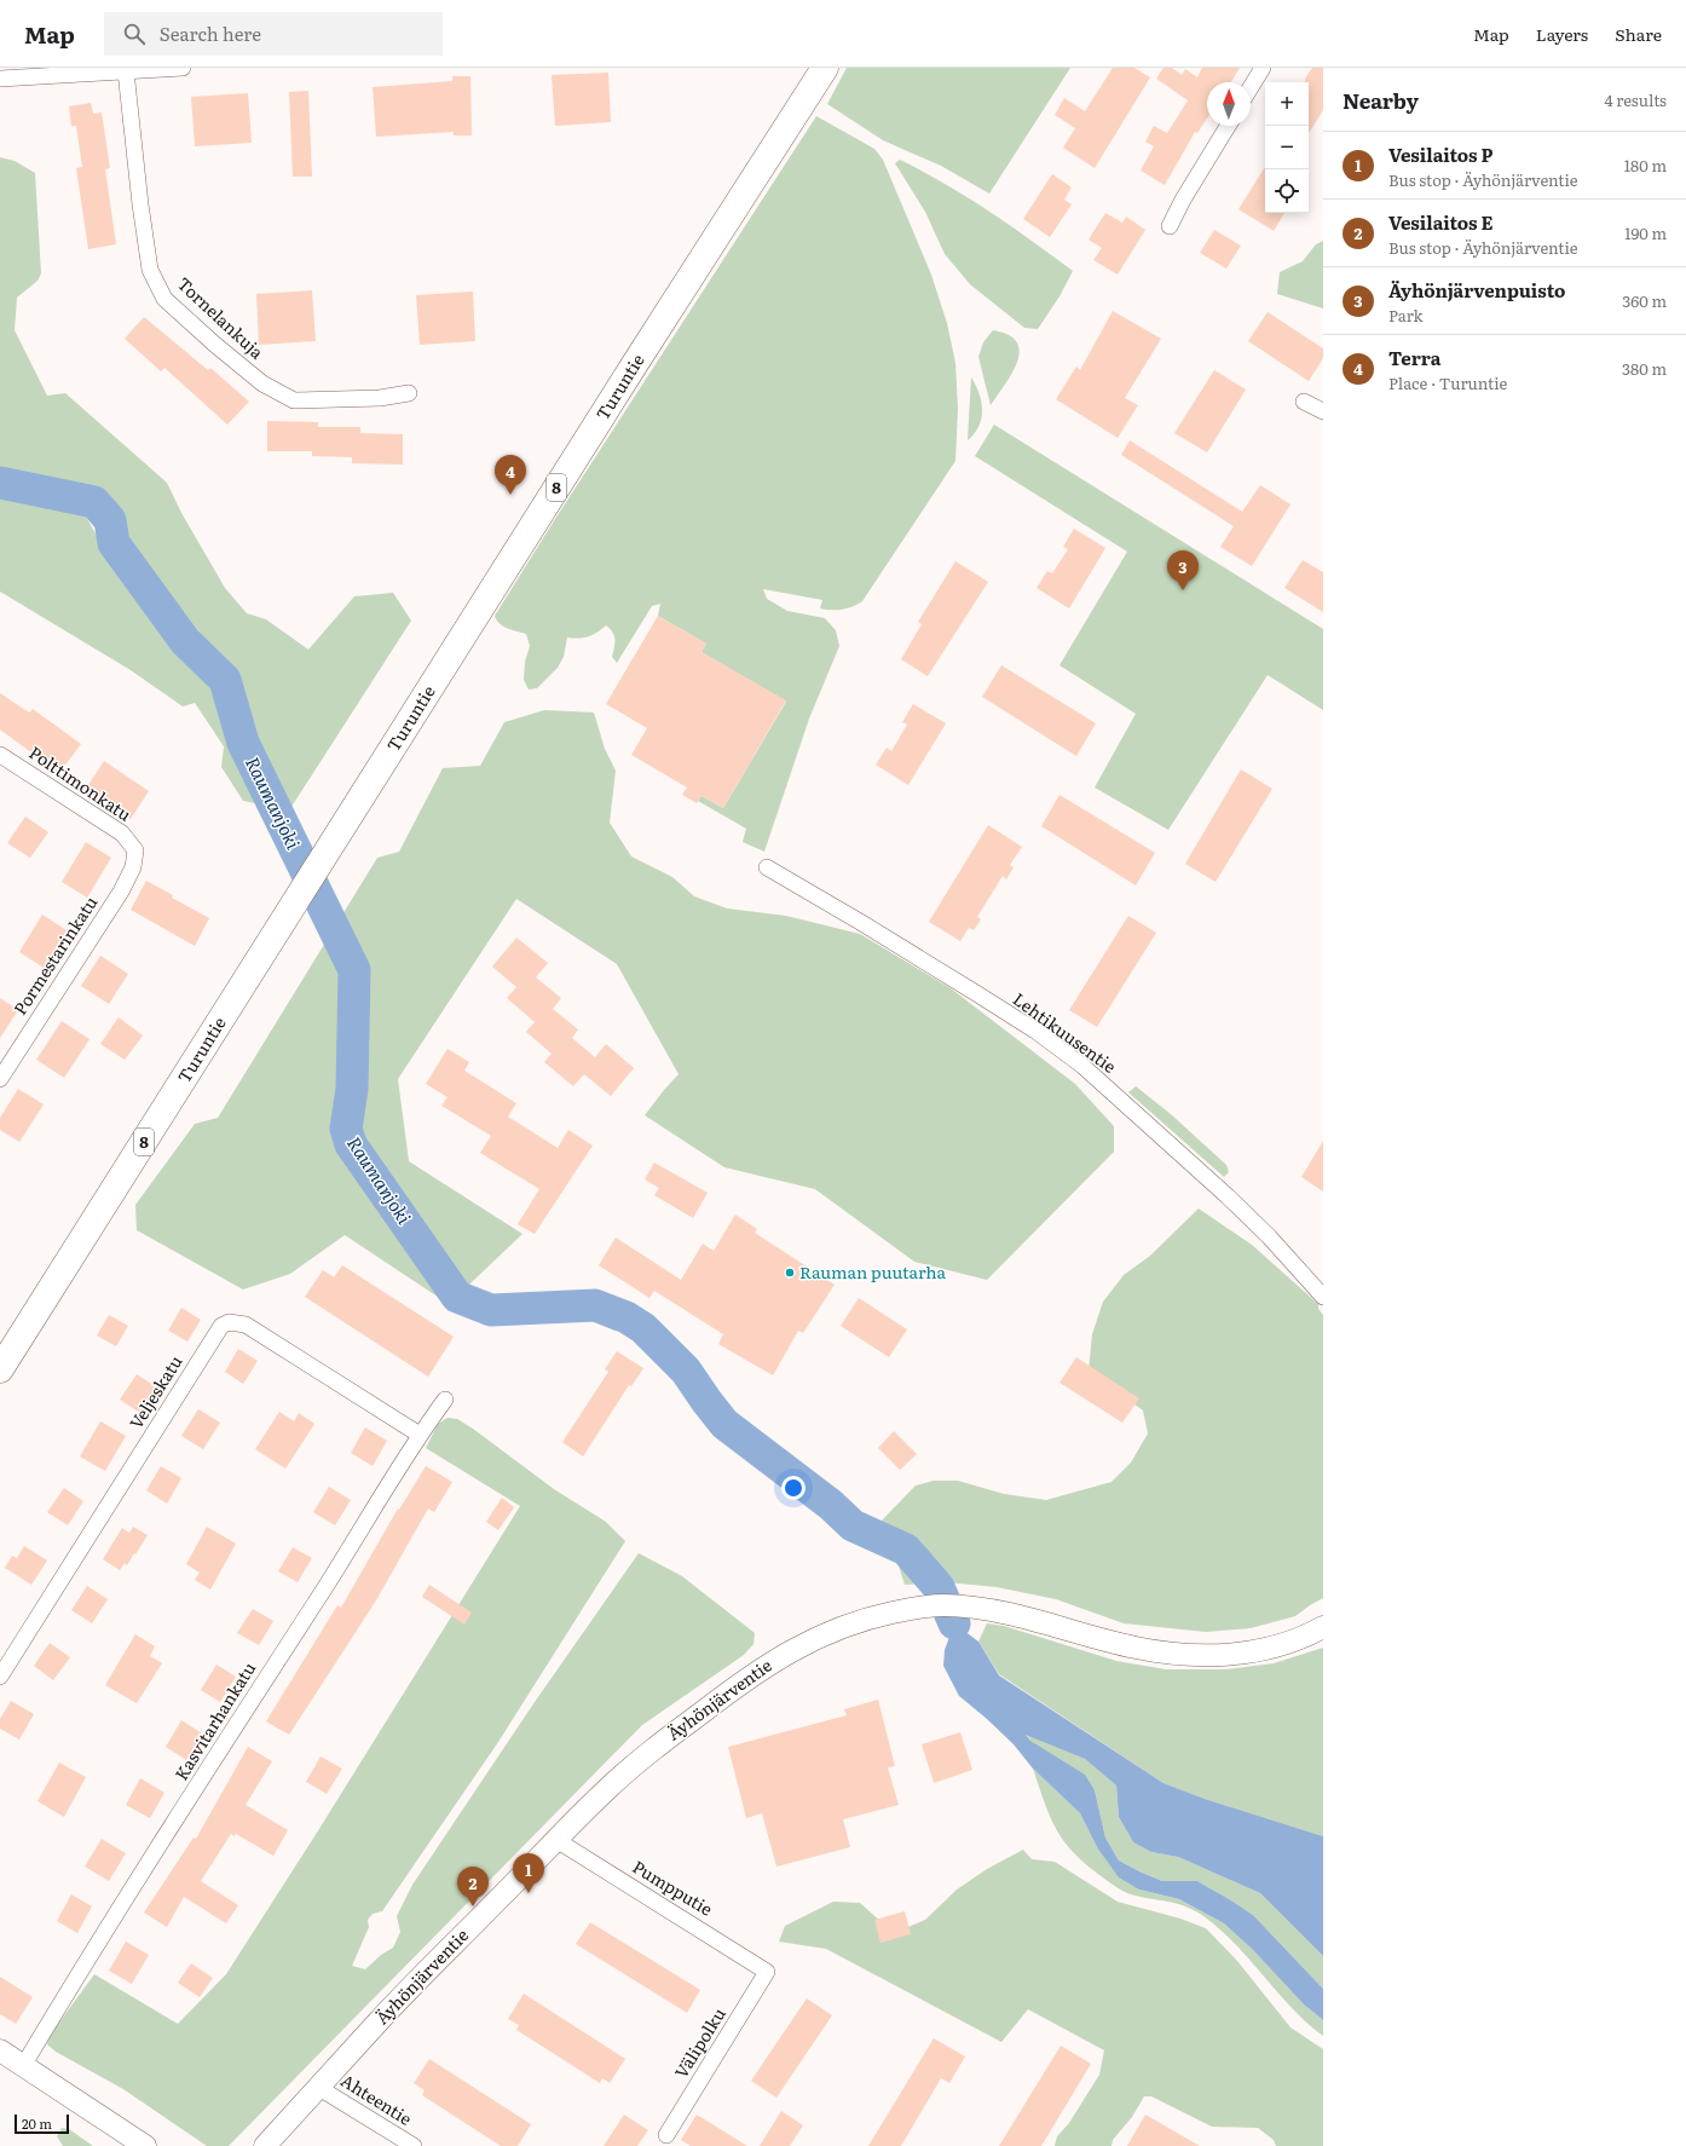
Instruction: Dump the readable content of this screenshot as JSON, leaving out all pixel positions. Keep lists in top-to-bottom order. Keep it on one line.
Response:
{"streets":{"highway":["Turuntie","8"],"main road":["Äyhönjärventie"],"street":["Tornelankuja","Polttimonkatu","Pormestarinkatu","Lehtikuusentie","Veljeskatu","Kasvitarhankatu","Pumpputie","Välipolku","Ahteentie"]},"crossings":[["Polttimonkatu","Pormestarinkatu"],["Veljeskatu","Kasvitarhankatu"],["Äyhönjärventie","Pumpputie"],["Äyhönjärventie","Ahteentie"],["Pumpputie","Välipolku"]],"water":["Raumanjoki"],"places":["Rauman puutarha"],"scale_bar":"20 m","north":"top","page":{"header":"Map","search":"Search here","nav":["Map","Layers","Share"],"heading":["Nearby","4 results"],"map_buttons":["+","−"],"list":[{"mark":"1","name":"Vesilaitos P","note":"Bus stop · Äyhönjärventie","value":"180 m"},{"mark":"2","name":"Vesilaitos E","note":"Bus stop · Äyhönjärventie","value":"190 m"},{"mark":"3","name":"Äyhönjärvenpuisto","note":"Park","value":"360 m"},{"mark":"4","name":"Terra","note":"Place · Turuntie","value":"380 m"}],"pins":["4","3","1","2"],"scale":"20 m"}}
